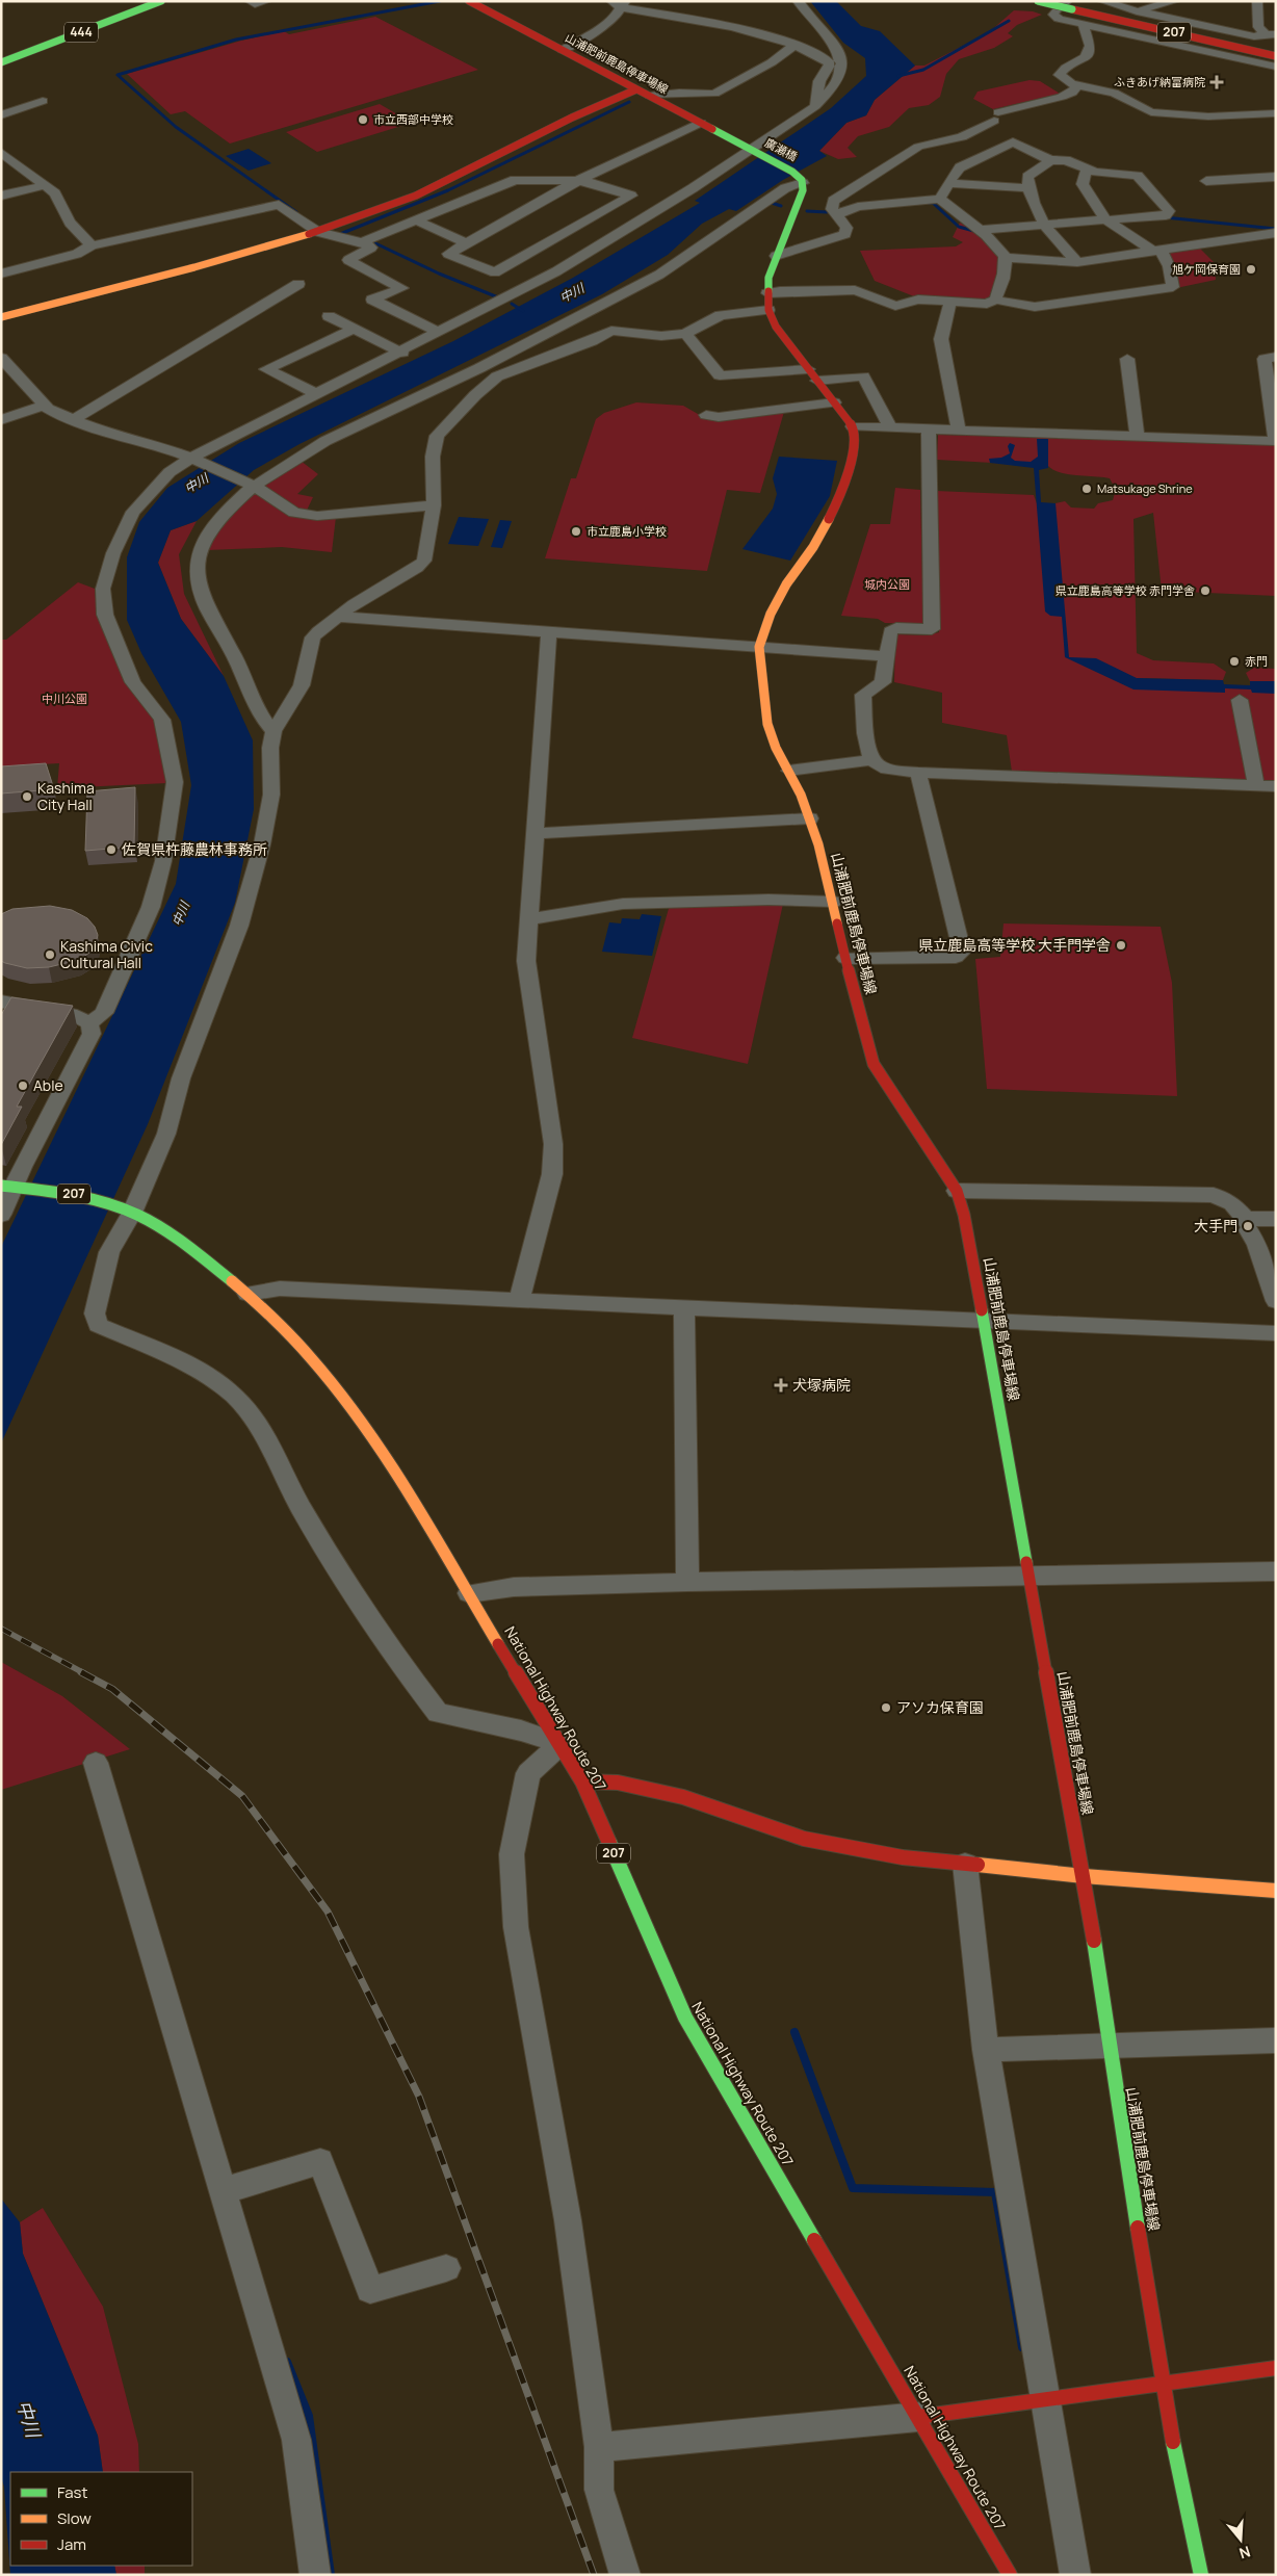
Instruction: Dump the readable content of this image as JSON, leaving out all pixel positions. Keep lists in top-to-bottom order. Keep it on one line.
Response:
{"streets":{"main road":["444","207","山浦肥前鹿島停車場線","廣瀬橋","National Highway Route 207"]},"crossings":[["山浦肥前鹿島停車場線","廣瀬橋"]],"water":["中川"],"parks":["城内公園","中川公園"],"places":{"health":["ふきあげ納富病院","犬塚病院"],"other":["市立西部中学校","旭ケ岡保育園","Matsukage Shrine","市立鹿島小学校","県立鹿島高等学校 赤門学舎","赤門","Kashima City Hall","佐賀県杵藤農林事務所","県立鹿島高等学校 大手門学舎","Kashima Civic Cultural Hall","Able","大手門","アソカ保育園"]},"legend":["Fast","Slow","Jam"],"north":"bottom"}
